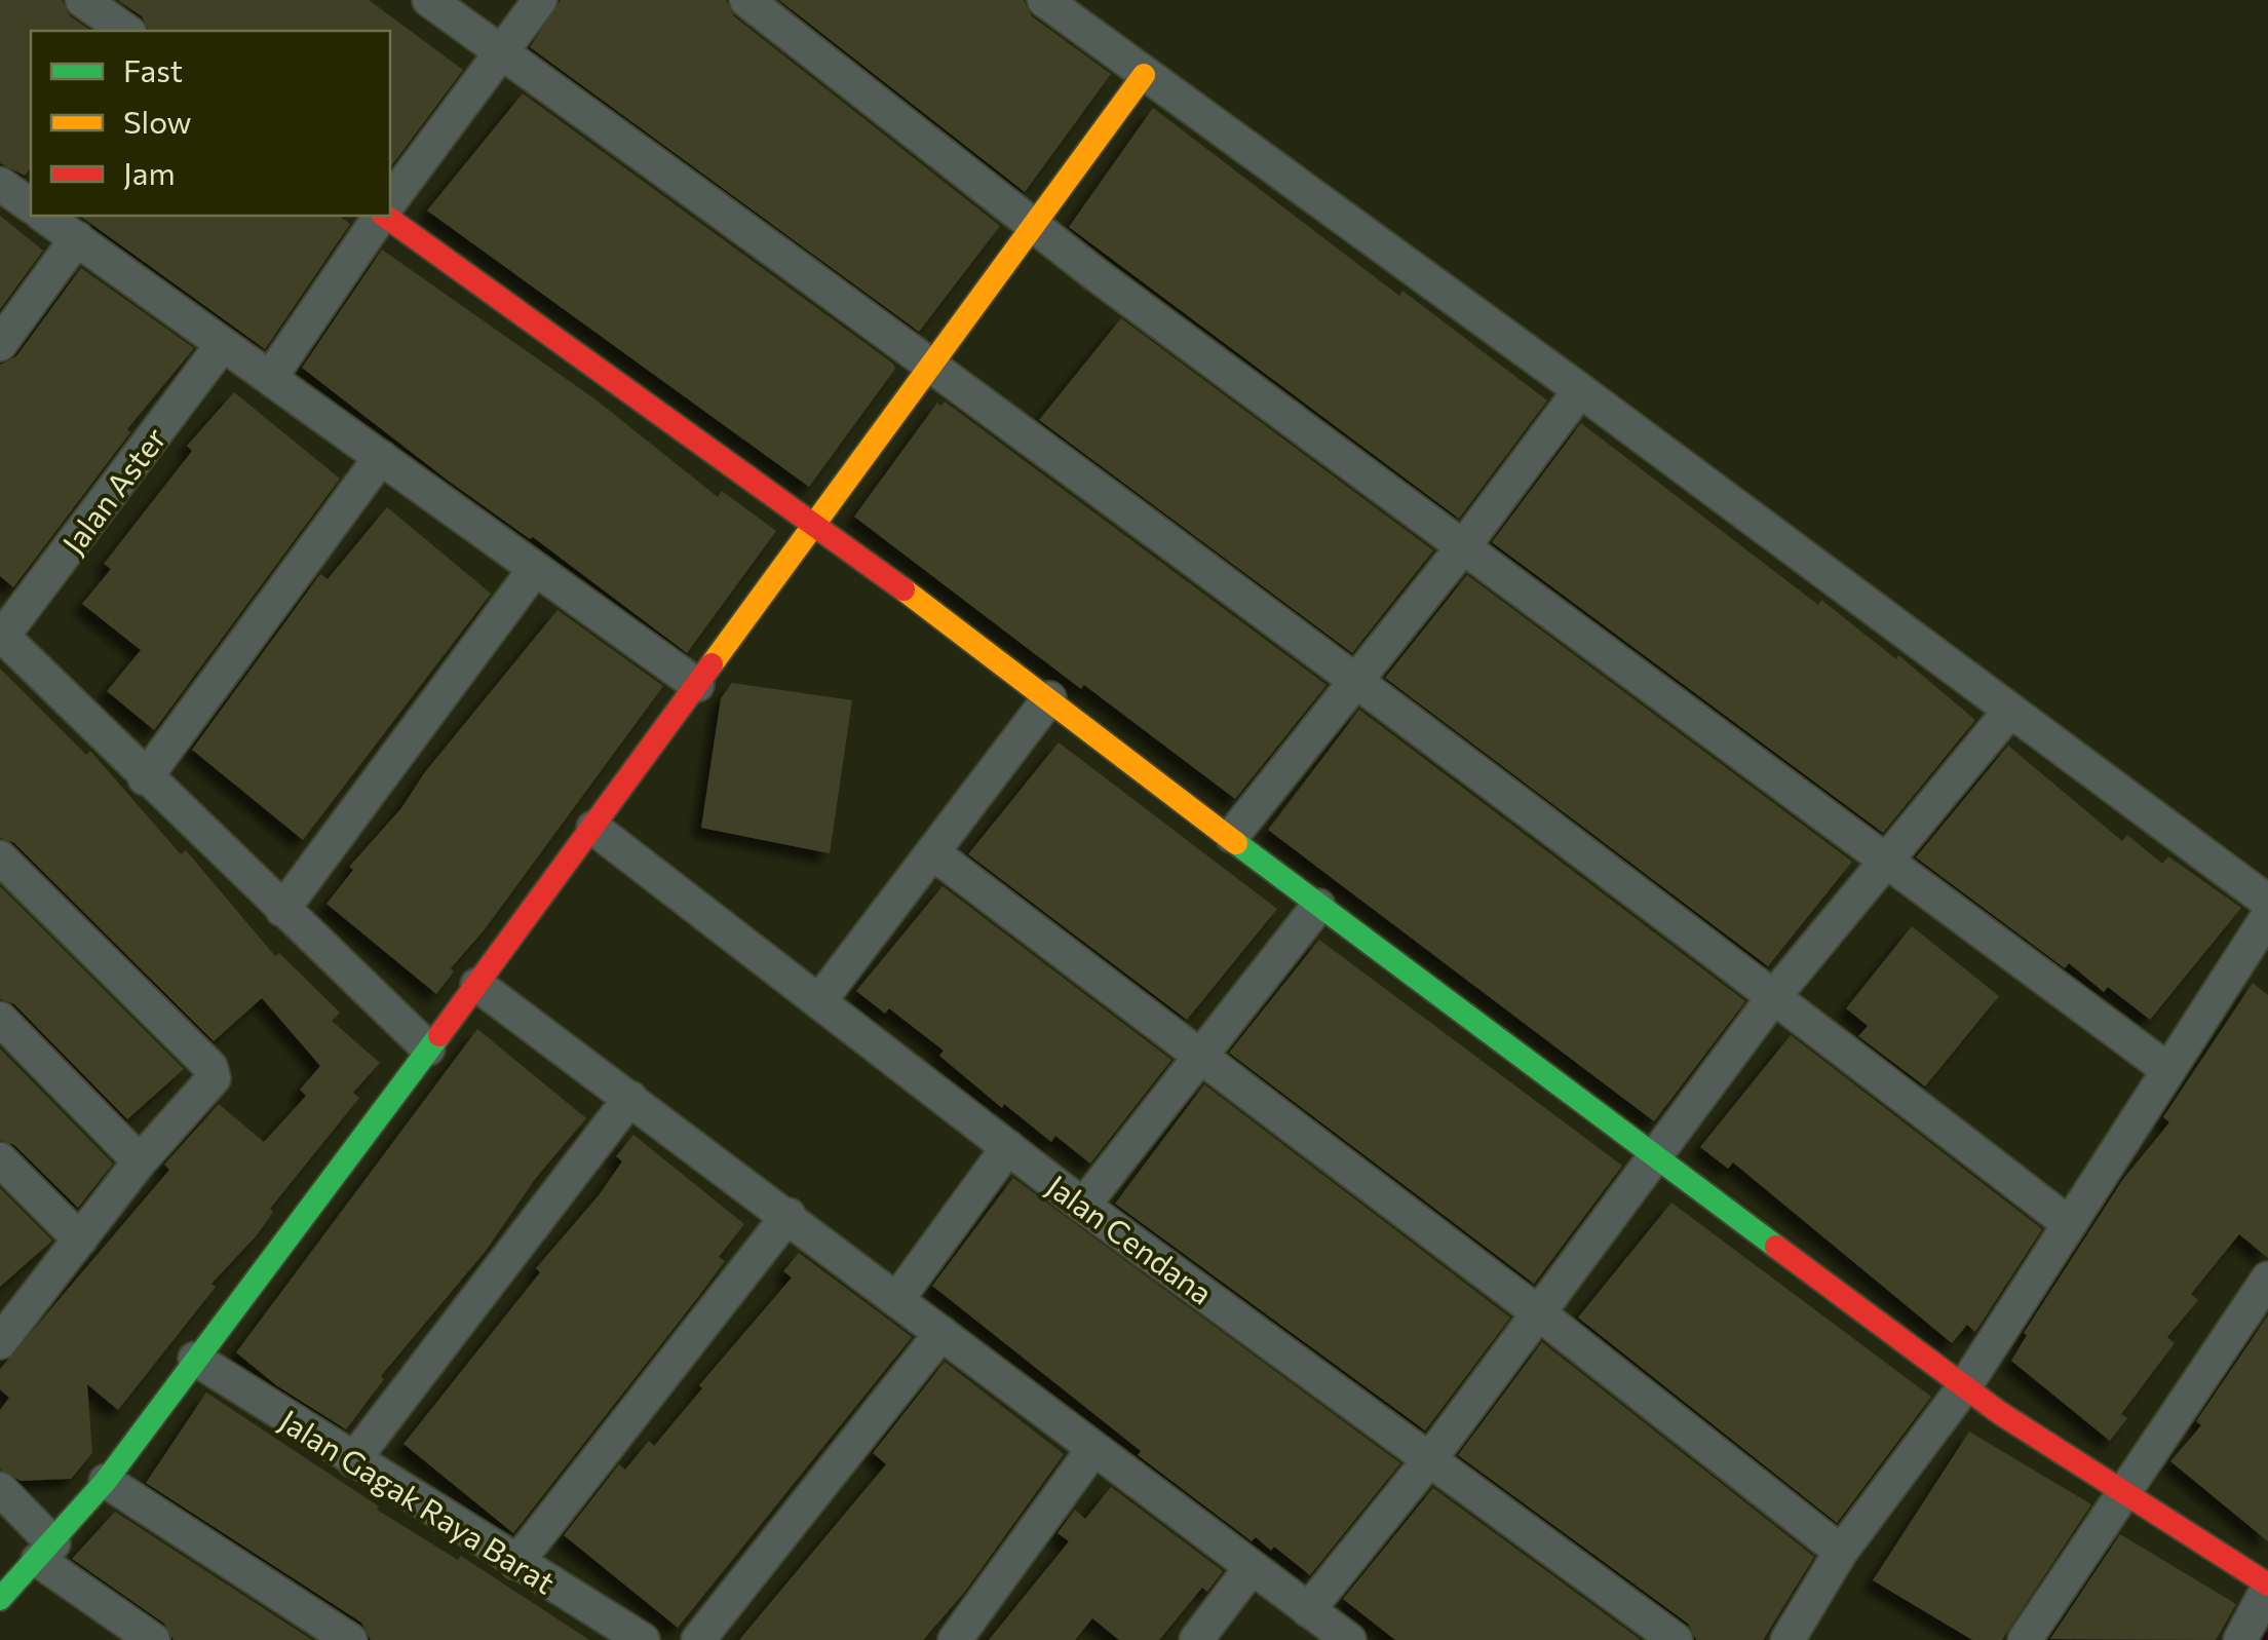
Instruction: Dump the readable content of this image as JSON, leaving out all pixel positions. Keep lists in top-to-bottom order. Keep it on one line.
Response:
{"streets":{"street":["Jalan Aster","Jalan Cendana","Jalan Gagak Raya Barat"]},"legend":["Fast","Slow","Jam"]}
